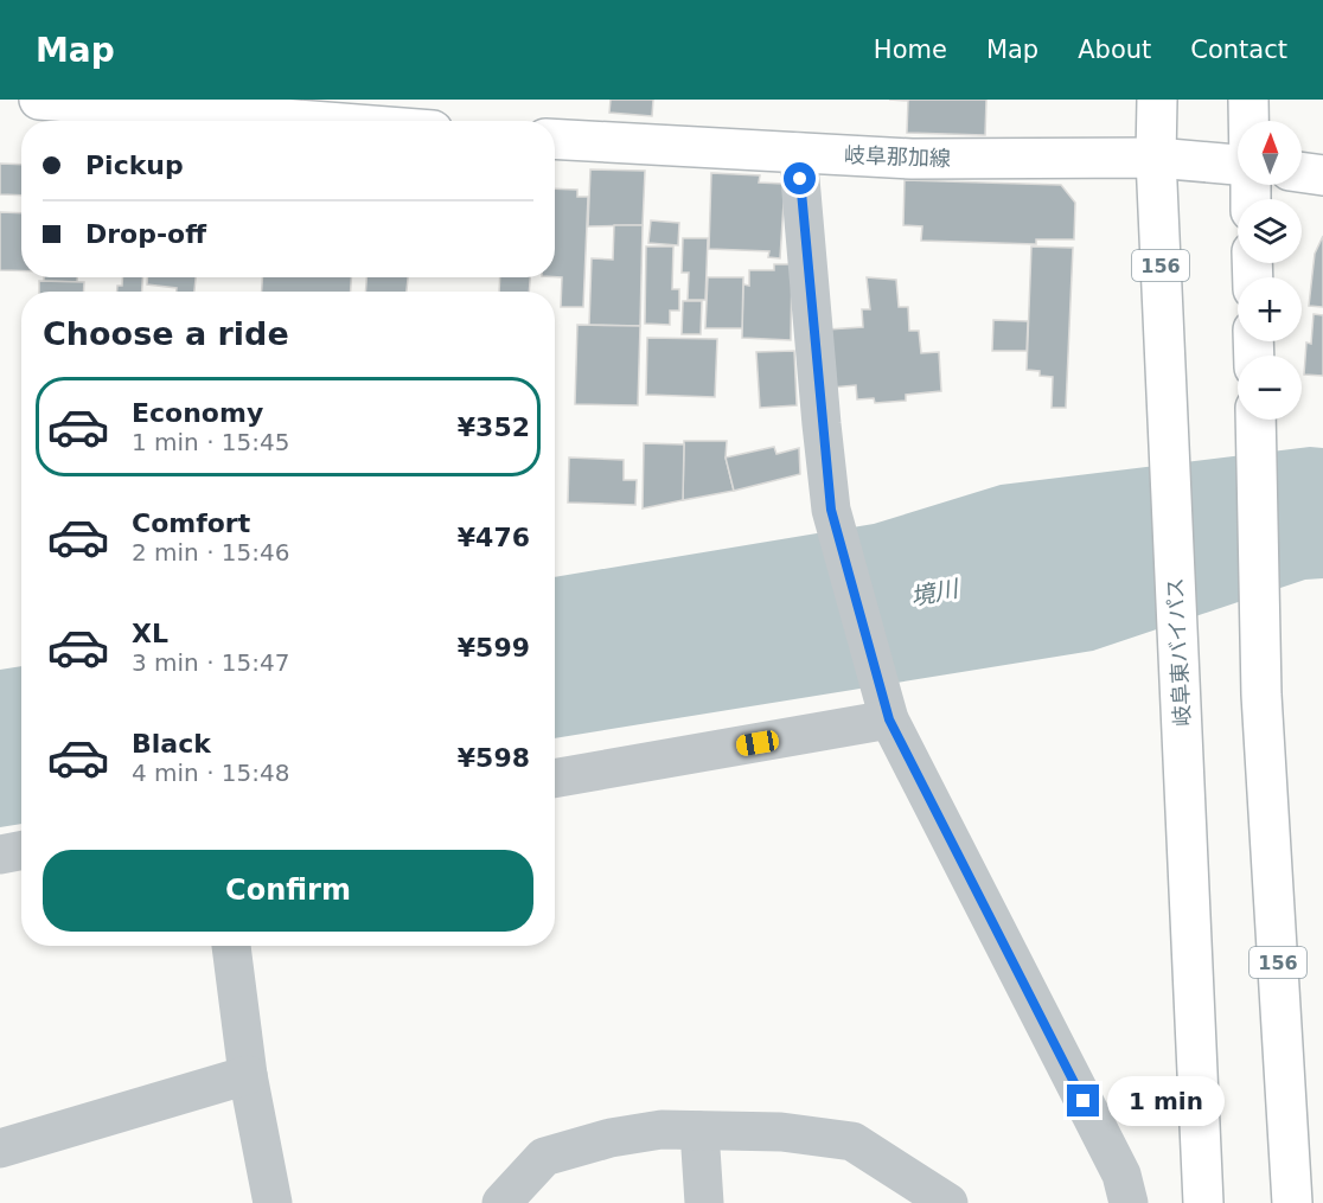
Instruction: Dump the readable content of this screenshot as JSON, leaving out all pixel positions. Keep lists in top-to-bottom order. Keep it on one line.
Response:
{"streets":{"main road":["岐阜那加線","156","岐阜東バイパス"]},"crossings":[["岐阜那加線","岐阜東バイパス"]],"water":["境川"],"north":"top","page":{"header":"Map","nav":["Home","Map","About","Contact"],"map_buttons":["+","−"],"banner":["Pickup","Drop-off"],"heading":"Choose a ride","list":[{"name":"Economy","note":"1 min · 15:45","value":"¥352"},{"name":"Comfort","note":"2 min · 15:46","value":"¥476"},{"name":"XL","note":"3 min · 15:47","value":"¥599"},{"name":"Black","note":"4 min · 15:48","value":"¥598"}],"buttons":"Confirm","bubble":"1 min"}}
